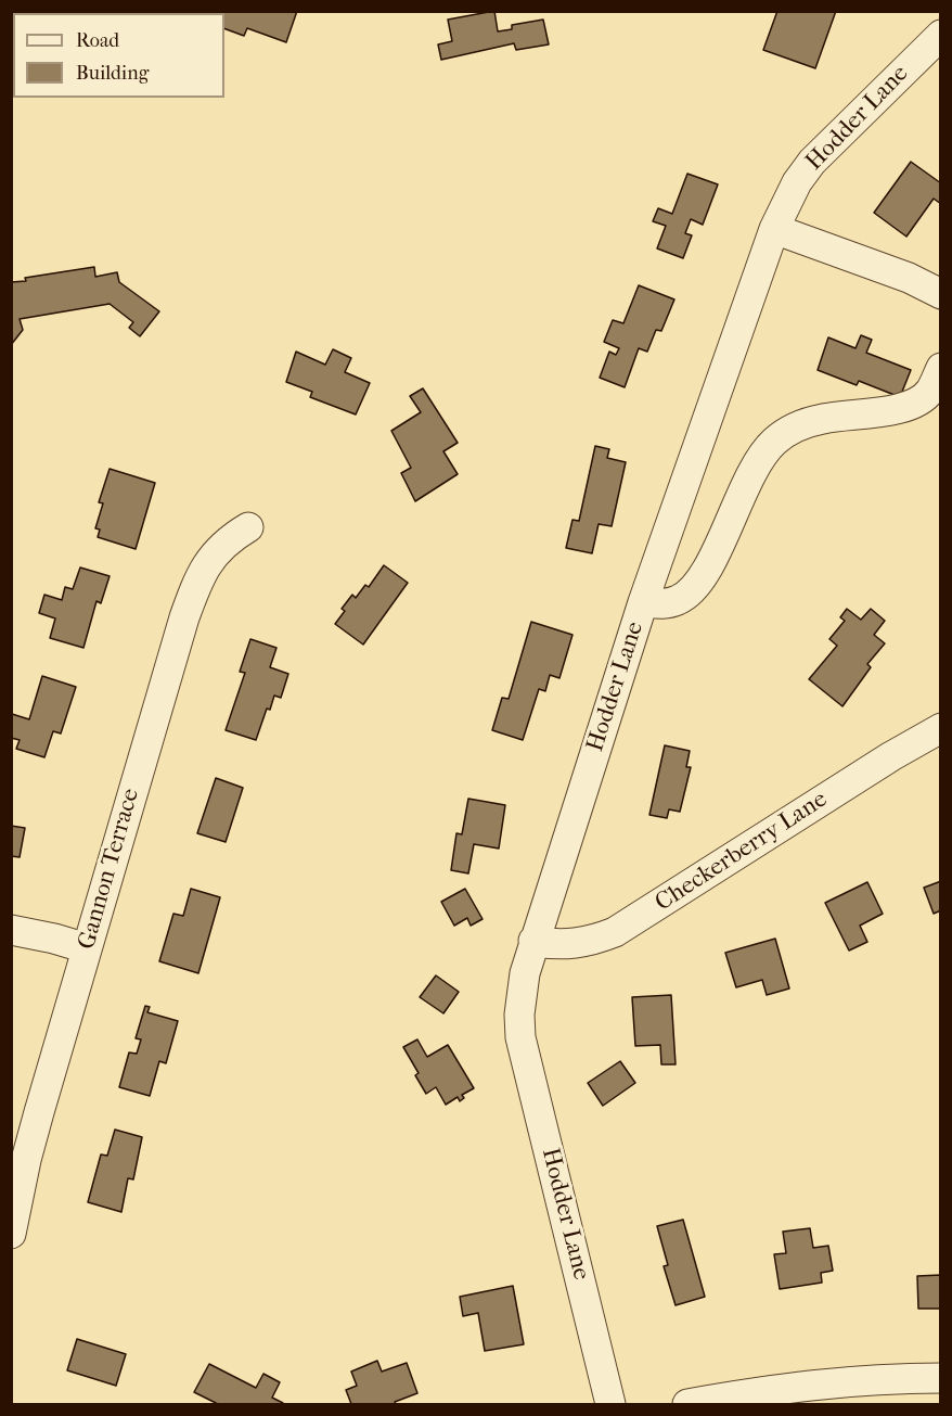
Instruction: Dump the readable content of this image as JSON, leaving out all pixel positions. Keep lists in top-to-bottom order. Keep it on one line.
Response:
{"streets":{"street":["Hodder Lane","Checkerberry Lane","Gannon Terrace"]},"crossings":[["Hodder Lane","Checkerberry Lane"]],"legend":["Road","Building"]}
